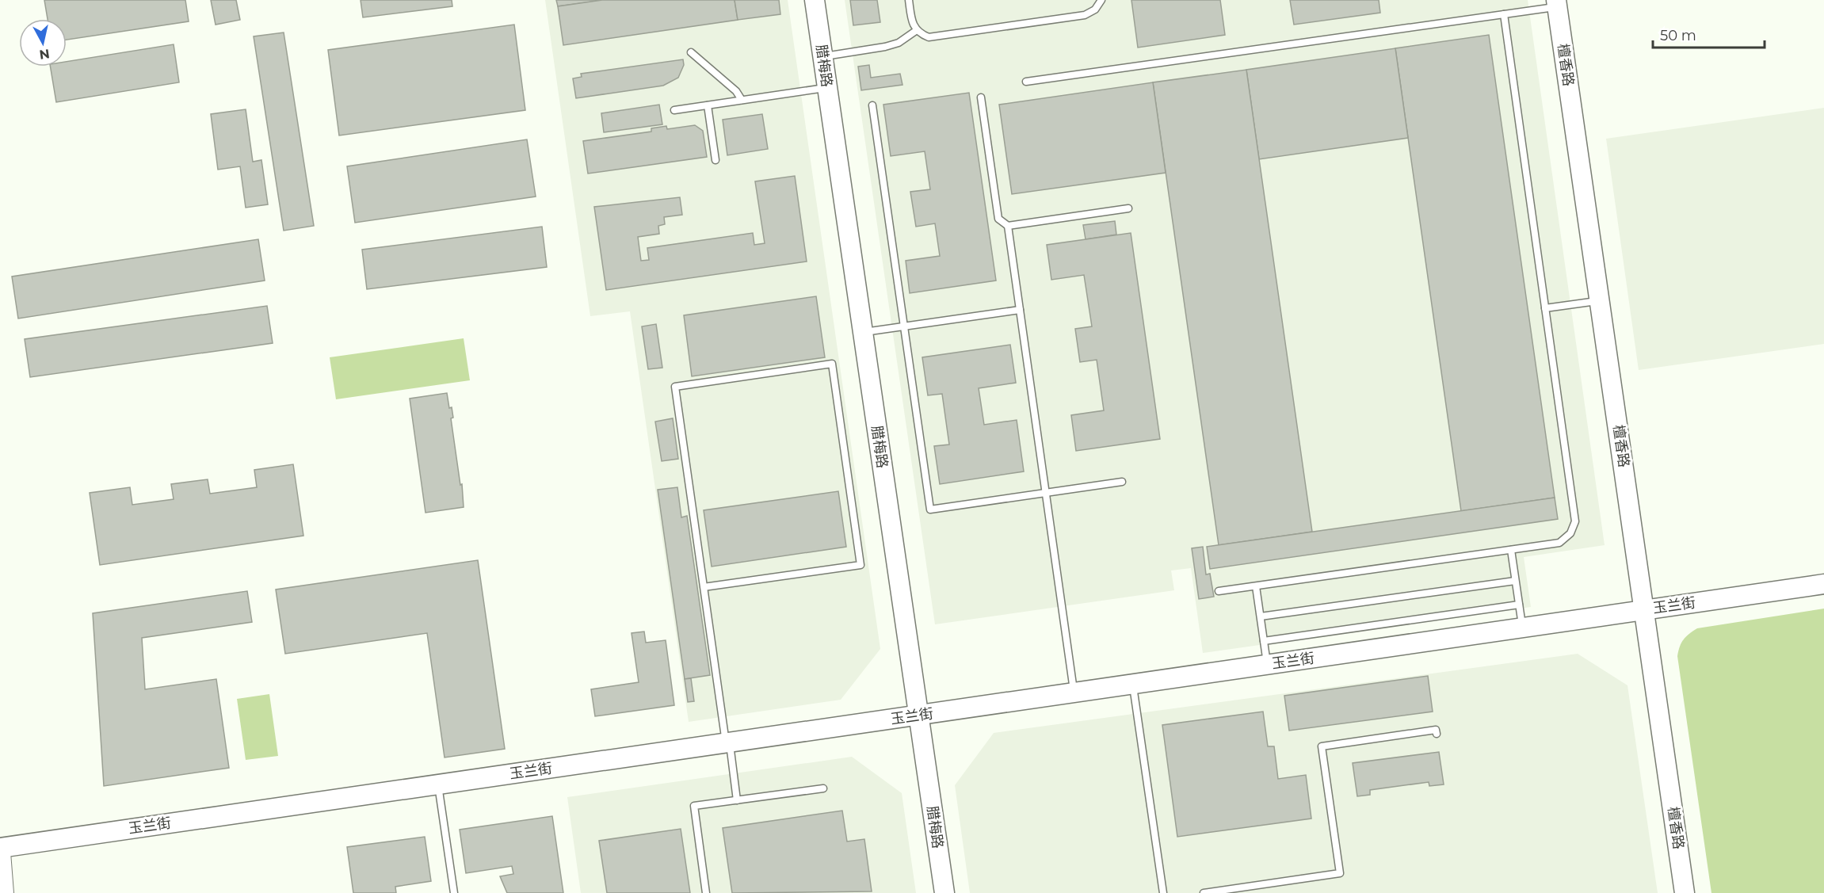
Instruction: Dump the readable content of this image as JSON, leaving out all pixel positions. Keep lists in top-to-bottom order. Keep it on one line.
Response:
{"streets":{"street":["檀香路","腊梅路","玉兰街"]},"crossings":[["檀香路","玉兰街"],["腊梅路","玉兰街"]],"scale_bar":"50 m","north":"bottom"}
